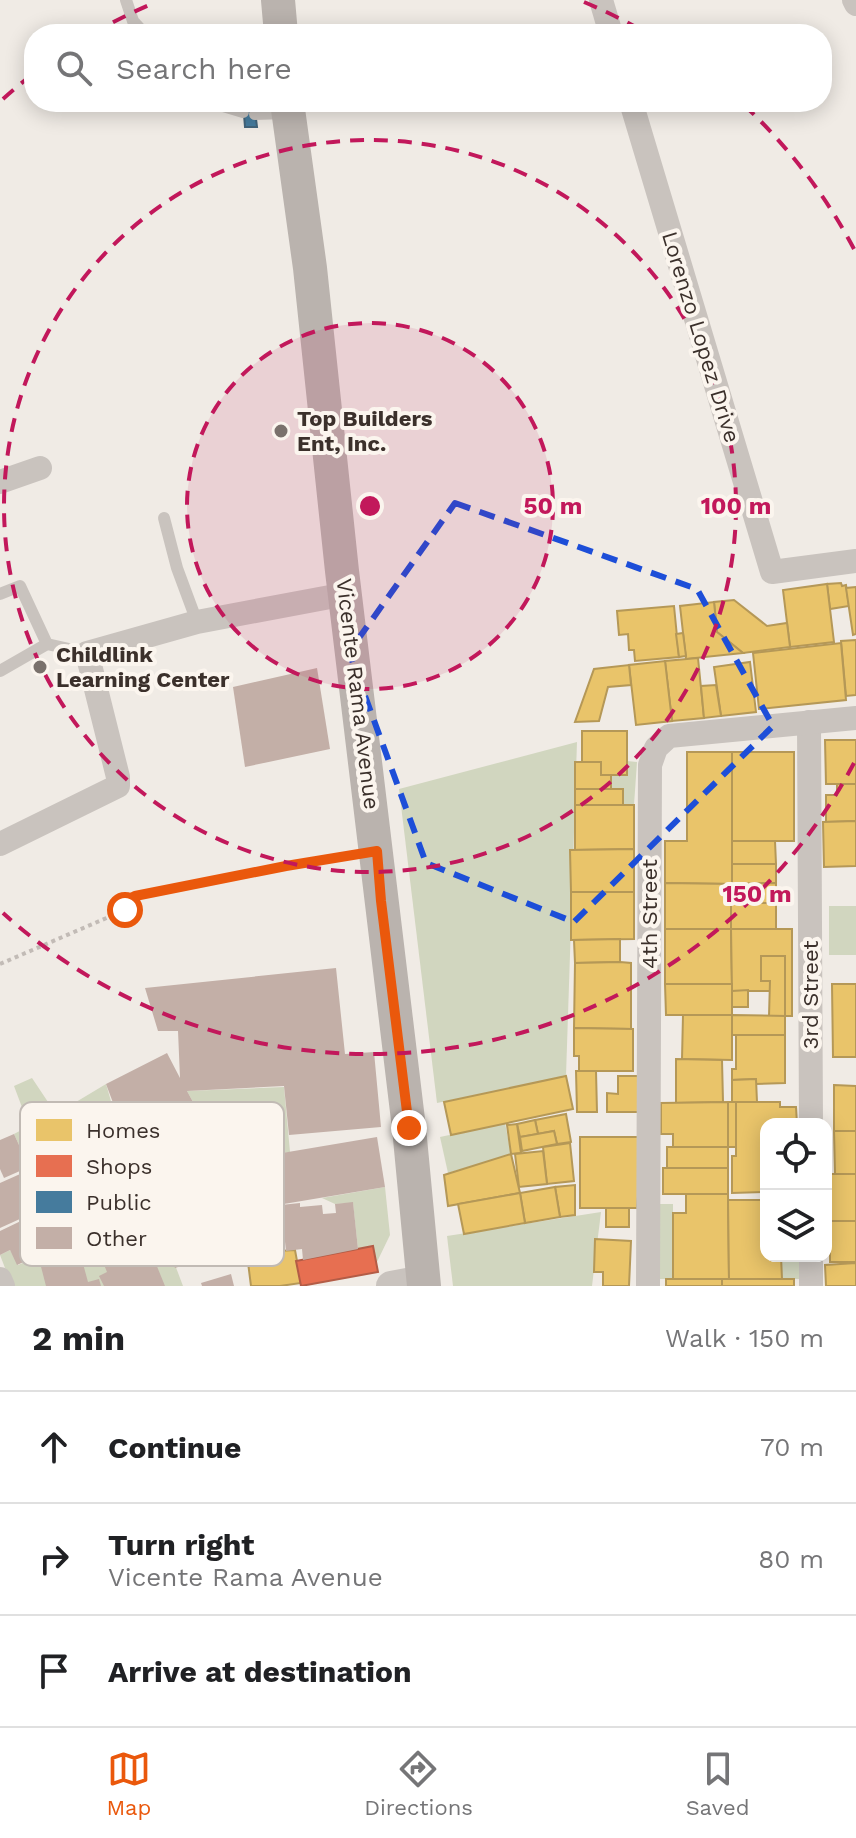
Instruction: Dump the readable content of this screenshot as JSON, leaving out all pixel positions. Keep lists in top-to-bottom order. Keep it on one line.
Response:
{"streets":{"main road":["Vicente Rama Avenue"],"street":["Lorenzo Lopez Drive","4th Street","3rd Street"]},"crossings":[["4th Street","3rd Street"]],"places":["Top Builders Ent, Inc.","Childlink Learning Center"],"legend":["Homes","Shops","Public","Other"],"page":{"search":"Search here","heading":["2 min","Walk · 150 m"],"list":[["Continue","70 m"],["Turn right","Vicente Rama Avenue","80 m"],"Arrive at destination"],"nav":["Map","Directions","Saved"]},"rings":["50 m","100 m","150 m"]}
